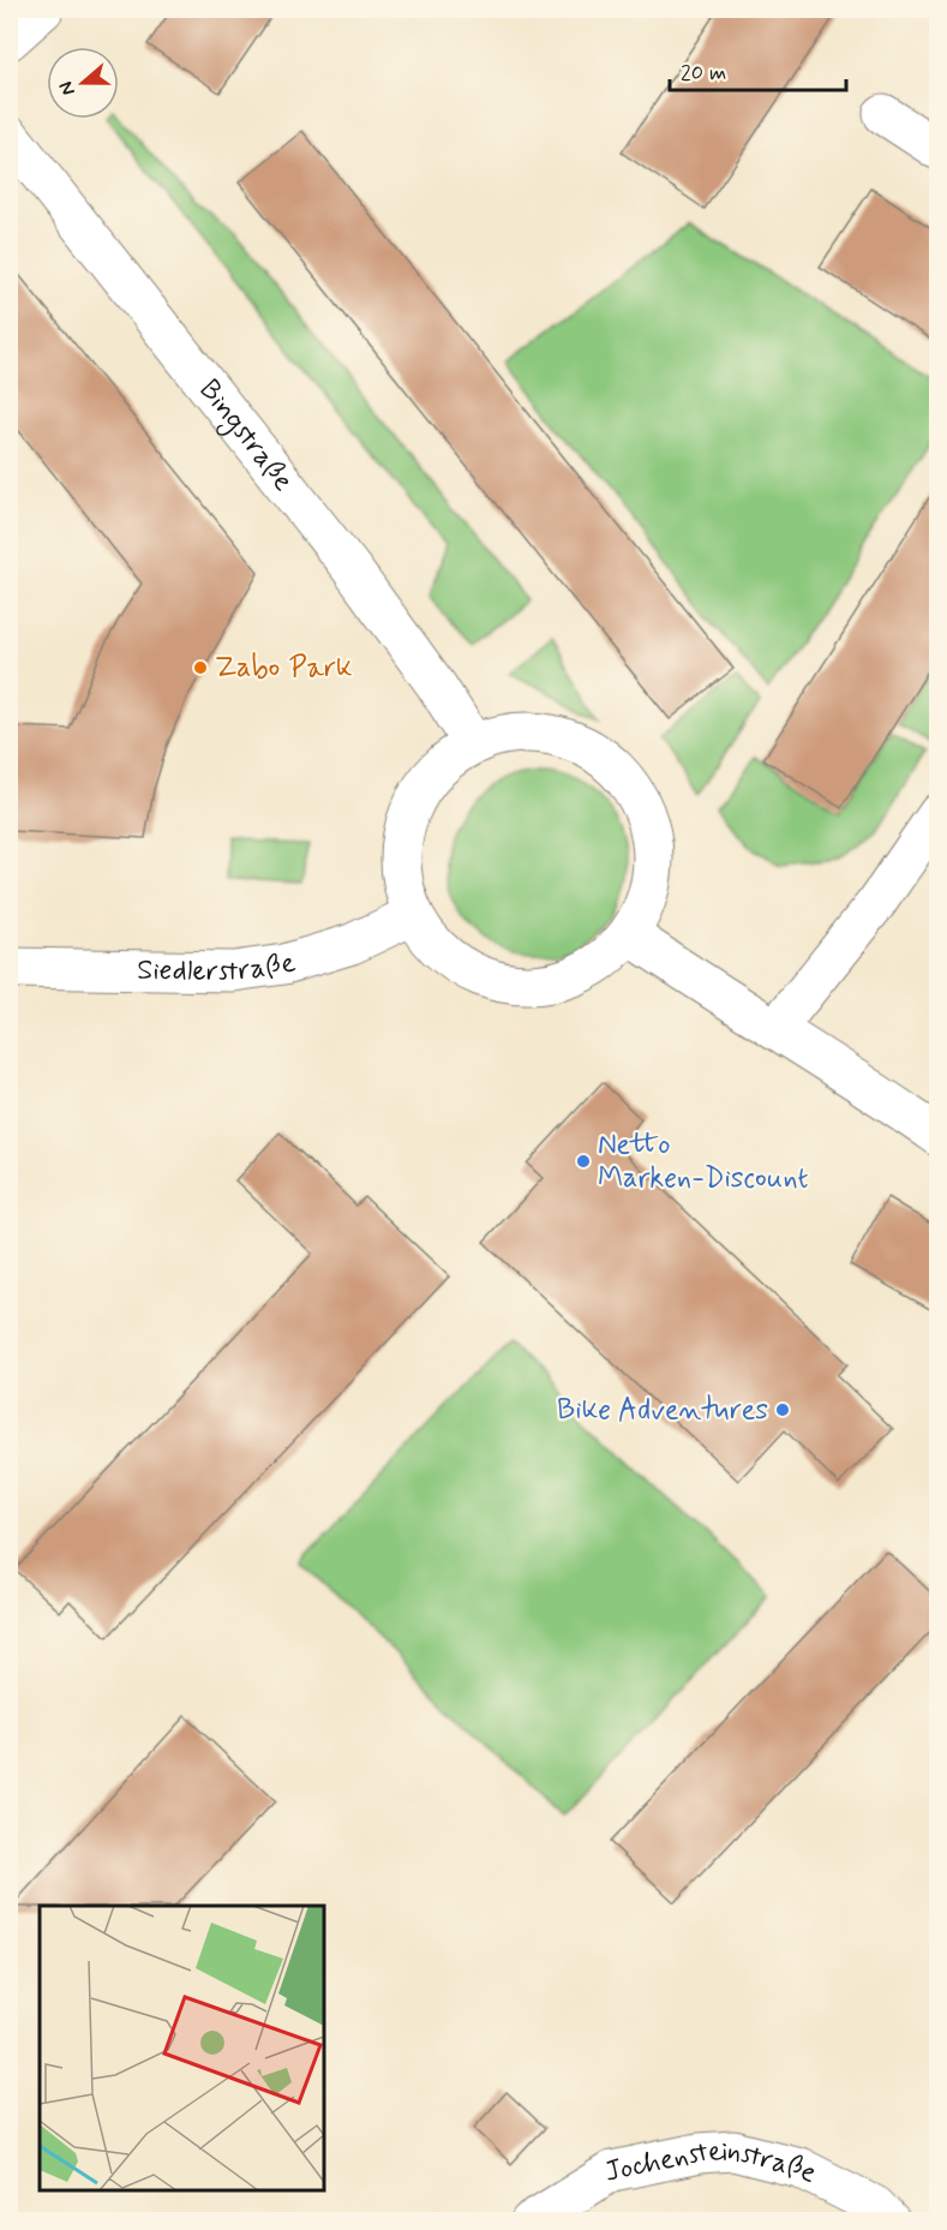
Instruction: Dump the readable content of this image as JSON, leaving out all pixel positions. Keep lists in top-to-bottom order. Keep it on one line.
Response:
{"streets":{"street":["Bingstraße","Siedlerstraße","Jochensteinstraße"]},"crossings":[["Bingstraße","Siedlerstraße"]],"places":["Zabo Park","Netto Marken-Discount","Bike Adventures"],"scale_bar":"20 m","north":"left"}
